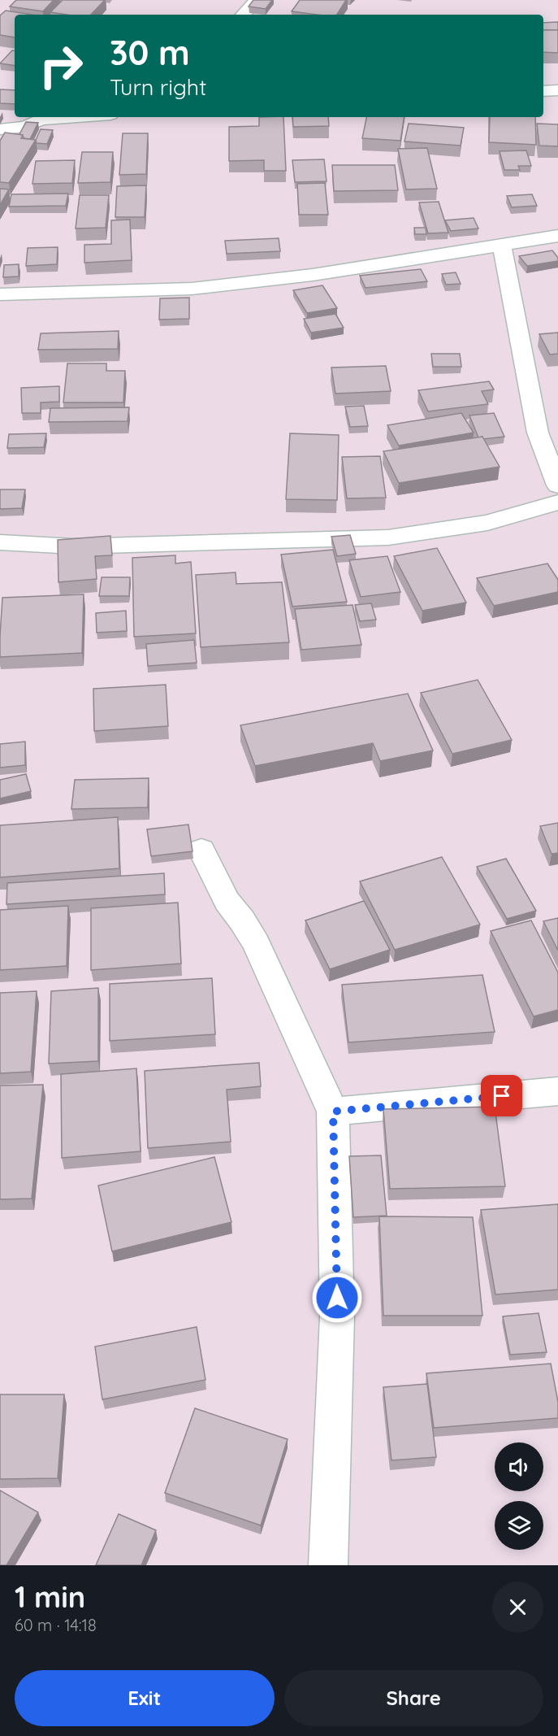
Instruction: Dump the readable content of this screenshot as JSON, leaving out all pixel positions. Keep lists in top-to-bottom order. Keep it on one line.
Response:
{"page":{"turn":["30 m","Turn right"],"heading":["1 min","60 m · 14:18"],"buttons":["Exit","Share"]}}
